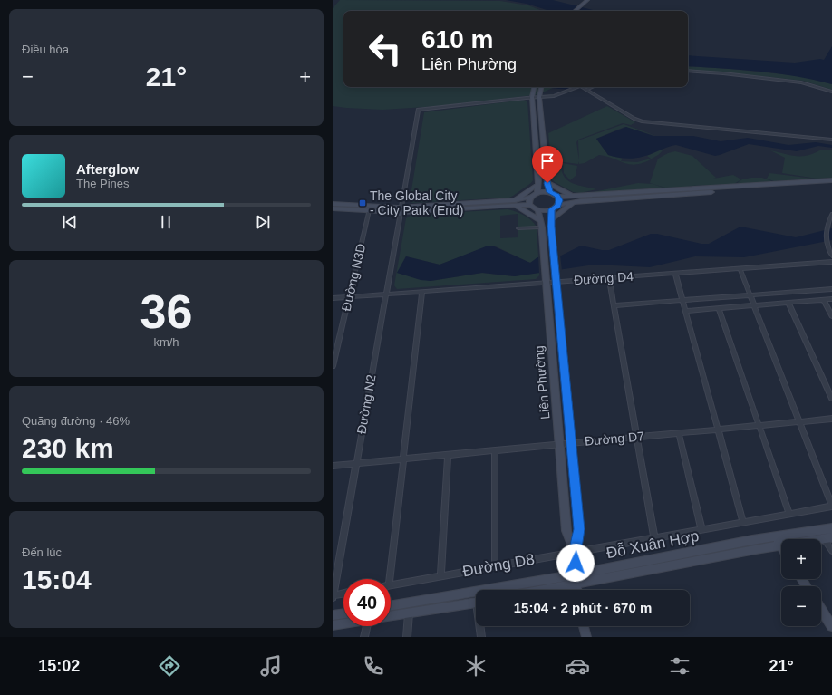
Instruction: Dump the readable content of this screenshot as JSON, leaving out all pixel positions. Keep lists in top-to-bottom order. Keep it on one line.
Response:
{"streets":{"street":["Đường N3D","Đường D4","Liên Phường","Đường N2","Đường D7","Đỗ Xuân Hợp","Đường D8"]},"crossings":[["Đường N3D","Đường D4"],["Đường D4","Liên Phường"],["Đường D4","Đường N2"],["Liên Phường","Đường D7"],["Liên Phường","Đỗ Xuân Hợp"],["Liên Phường","Đường D8"],["Đường N2","Đường D7"]],"places":{"transit":["The Global City - City Park (End)"]},"page":{"tile":["Điều hòa",["36","km/h"],["Quãng đường · 46%","230 km"],["Đến lúc","15:04"]],"turn":["610 m","Liên Phường"],"heat":["−","21°","+"],"song":["Afterglow","The Pines"],"map_buttons":["+","−"],"limit":"40","trip":"15:04 · 2 phút · 670 m","tabs":["15:02","21°"]}}
